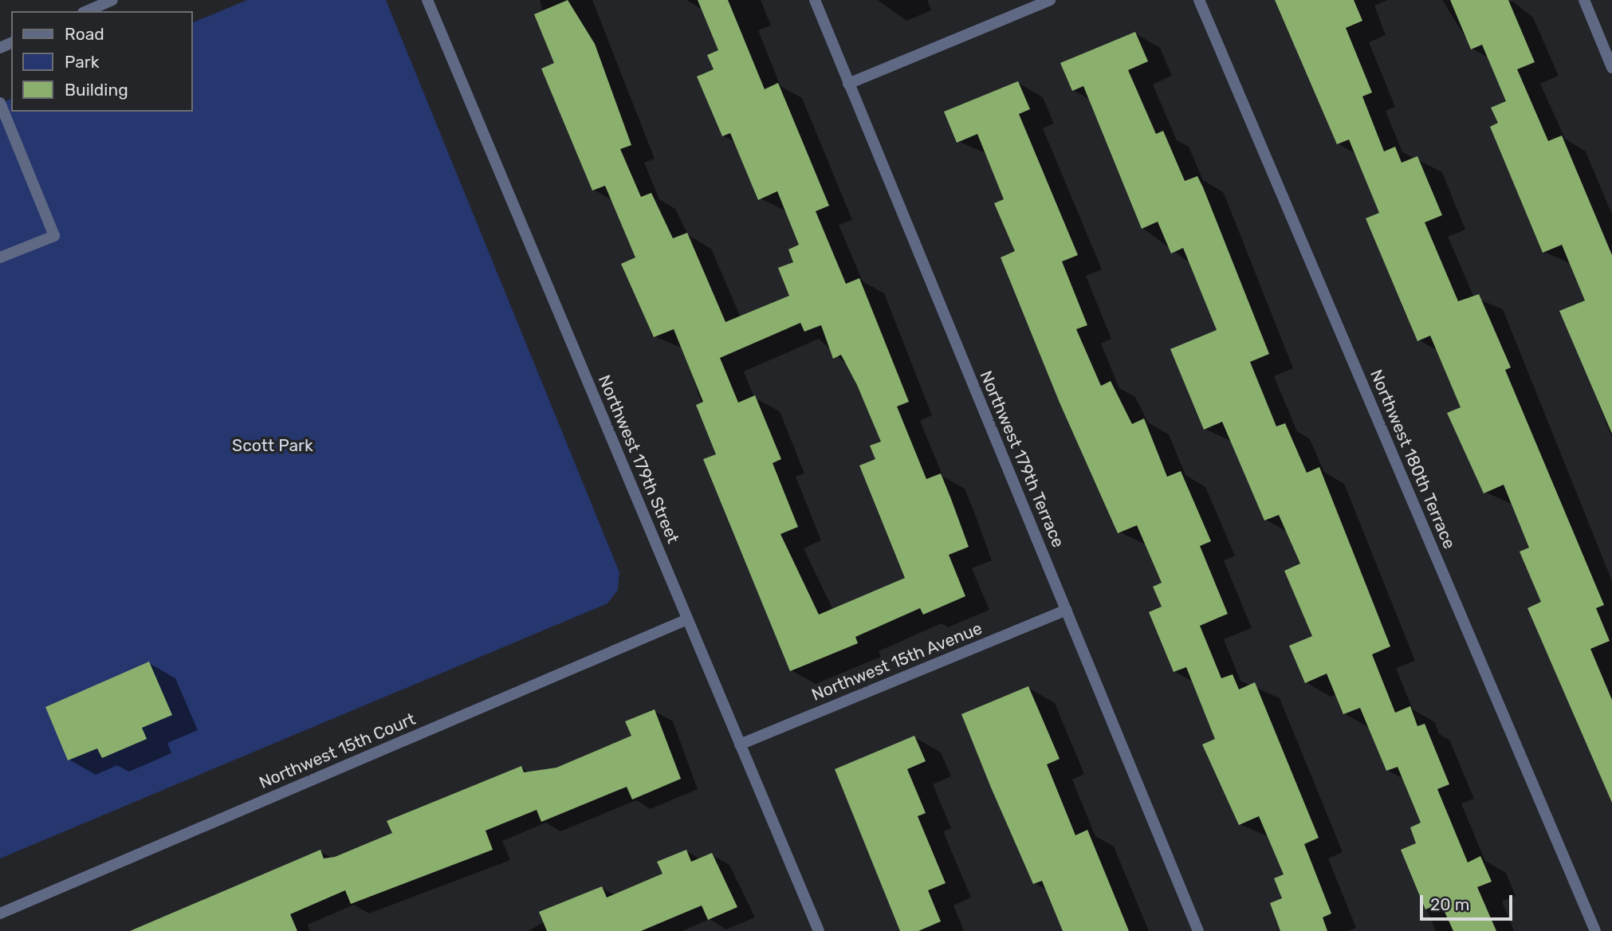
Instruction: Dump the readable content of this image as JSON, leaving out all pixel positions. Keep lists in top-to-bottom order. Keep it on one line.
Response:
{"streets":{"street":["Northwest 179th Street","Northwest 179th Terrace","Northwest 180th Terrace","Northwest 15th Avenue","Northwest 15th Court"]},"crossings":[["Northwest 179th Street","Northwest 15th Avenue"],["Northwest 179th Street","Northwest 15th Court"],["Northwest 179th Terrace","Northwest 15th Avenue"]],"parks":["Scott Park"],"legend":["Road","Park","Building"],"scale_bar":"20 m"}
